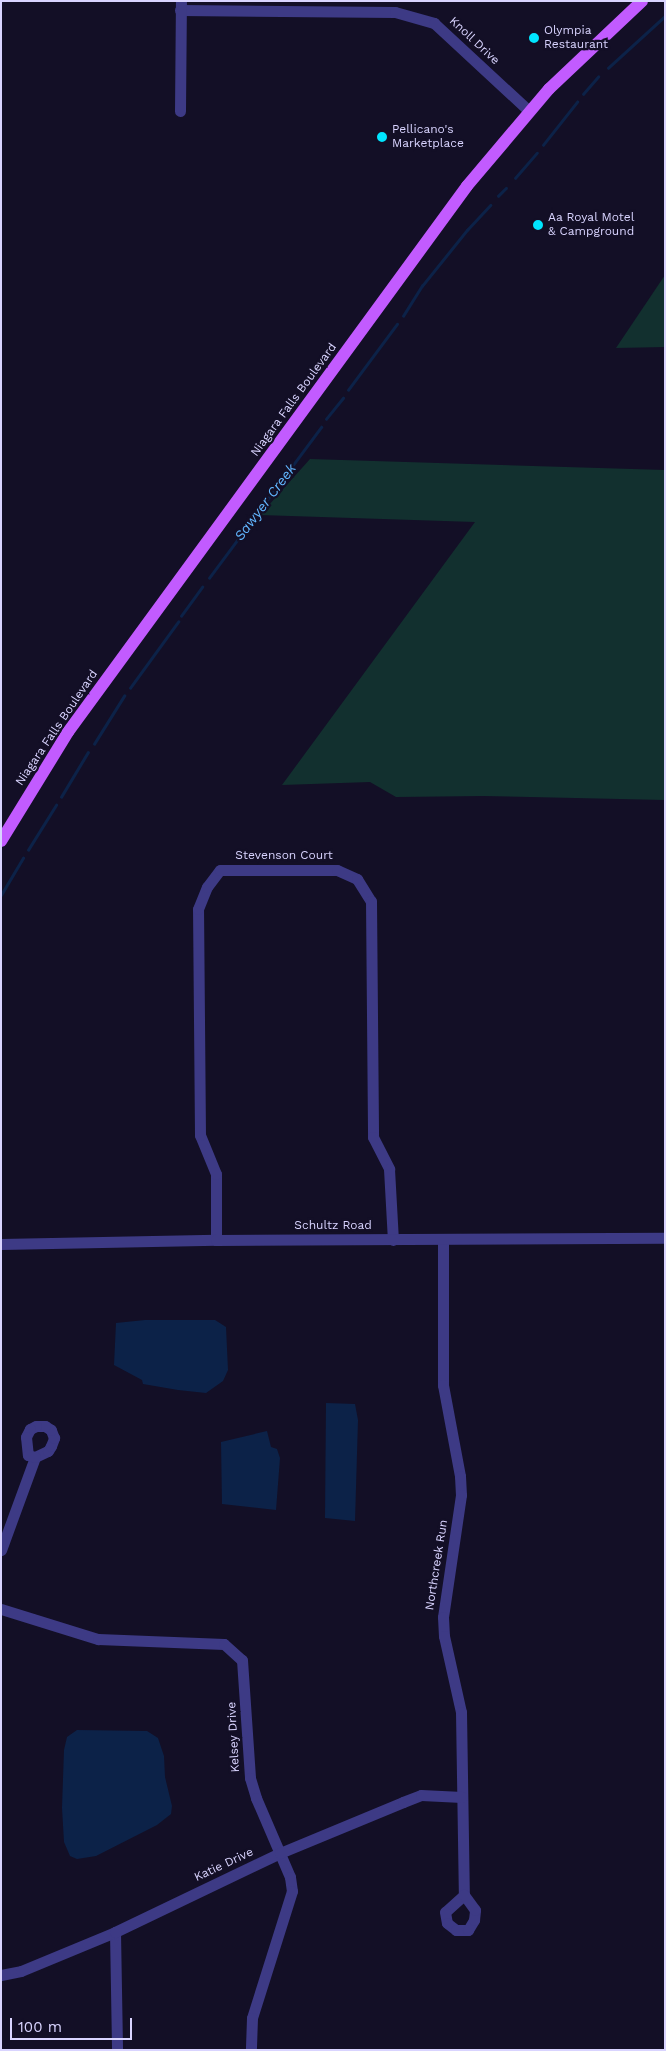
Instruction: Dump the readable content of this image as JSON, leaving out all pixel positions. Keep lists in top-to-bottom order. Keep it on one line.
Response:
{"streets":{"main road":["Niagara Falls Boulevard"],"street":["Knoll Drive","Stevenson Court","Schultz Road","Northcreek Run","Kelsey Drive","Katie Drive"]},"crossings":[["Knoll Drive","Niagara Falls Boulevard"],["Stevenson Court","Schultz Road"],["Schultz Road","Northcreek Run"],["Northcreek Run","Katie Drive"],["Kelsey Drive","Katie Drive"]],"water":["Sawyer Creek"],"places":["Olympia Restaurant","Pellicano's Marketplace","Aa Royal Motel & Campground"],"scale_bar":"100 m"}
